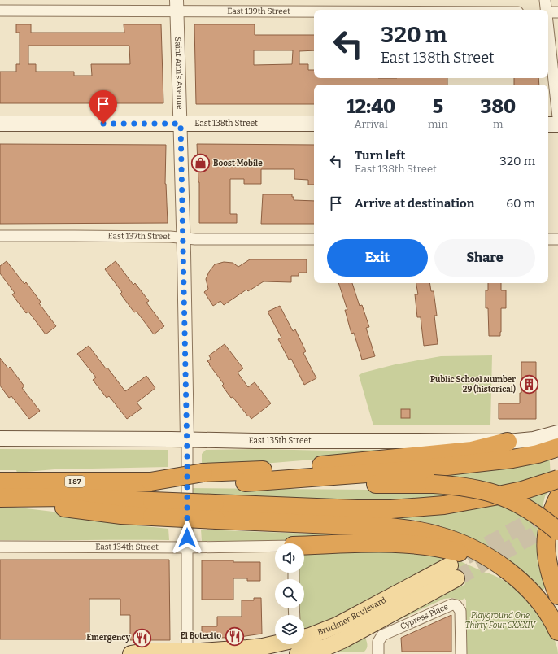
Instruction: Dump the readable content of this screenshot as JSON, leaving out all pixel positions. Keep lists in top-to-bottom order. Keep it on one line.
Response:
{"streets":{"highway":["I 87"],"main road":["East 138th Street","East 135th Street","Bruckner Boulevard"],"street":["East 139th Street","Saint Ann's Avenue","East 137th Street","East 134th Street","Cypress Place"]},"crossings":[["East 139th Street","Saint Ann's Avenue"],["Saint Ann's Avenue","East 138th Street"],["Saint Ann's Avenue","East 137th Street"],["Saint Ann's Avenue","East 135th Street"],["Saint Ann's Avenue","East 134th Street"],["Saint Ann's Avenue","Bruckner Boulevard"]],"parks":["Playground One Thirty Four CXXXIV"],"places":{"shop":["Boost Mobile"],"building":["Public School Number 29 (historical)"],"restaurant":["El Botecito","Emergency"]},"page":{"turn":["320 m","East 138th Street"],"eta":["12:40","Arrival","5","min","380","m"],"list":[{"name":"Turn left","note":"East 138th Street","value":"320 m"},{"name":"Arrive at destination","value":"60 m"}],"buttons":["Exit","Share"]}}
